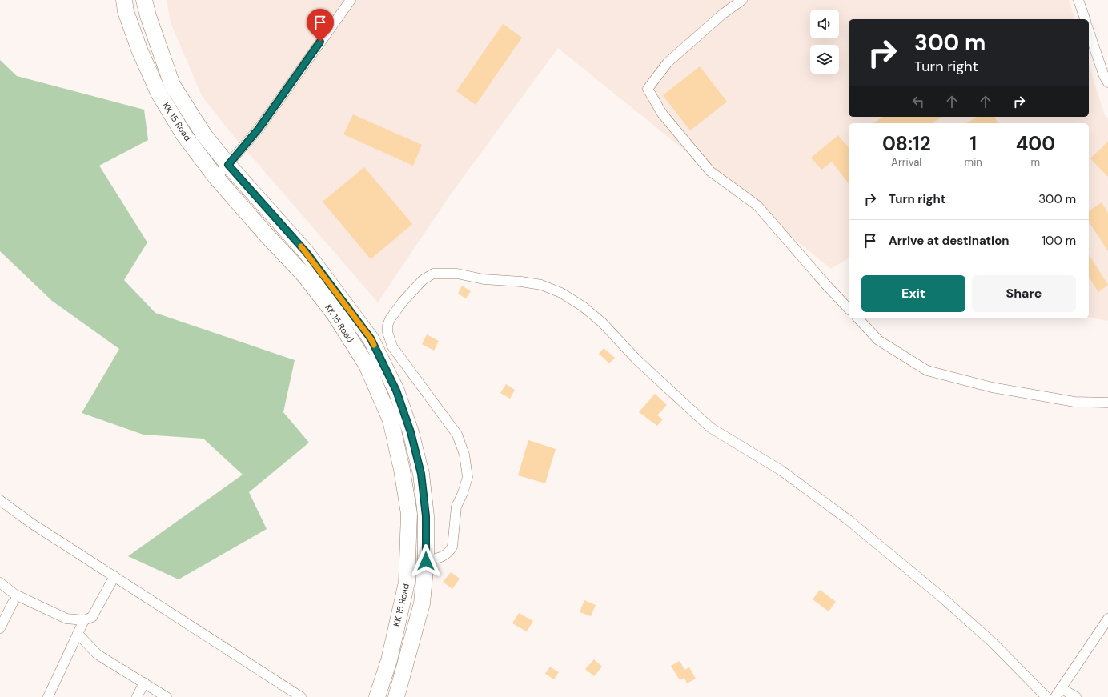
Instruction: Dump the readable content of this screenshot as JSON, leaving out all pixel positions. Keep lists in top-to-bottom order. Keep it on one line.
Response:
{"streets":{"highway":["KK 15 Road"]},"page":{"turn":["300 m","Turn right"],"eta":["08:12","Arrival","1","min","400","m"],"list":[{"name":"Turn right","value":"300 m"},{"name":"Arrive at destination","value":"100 m"}],"buttons":["Exit","Share"]}}
